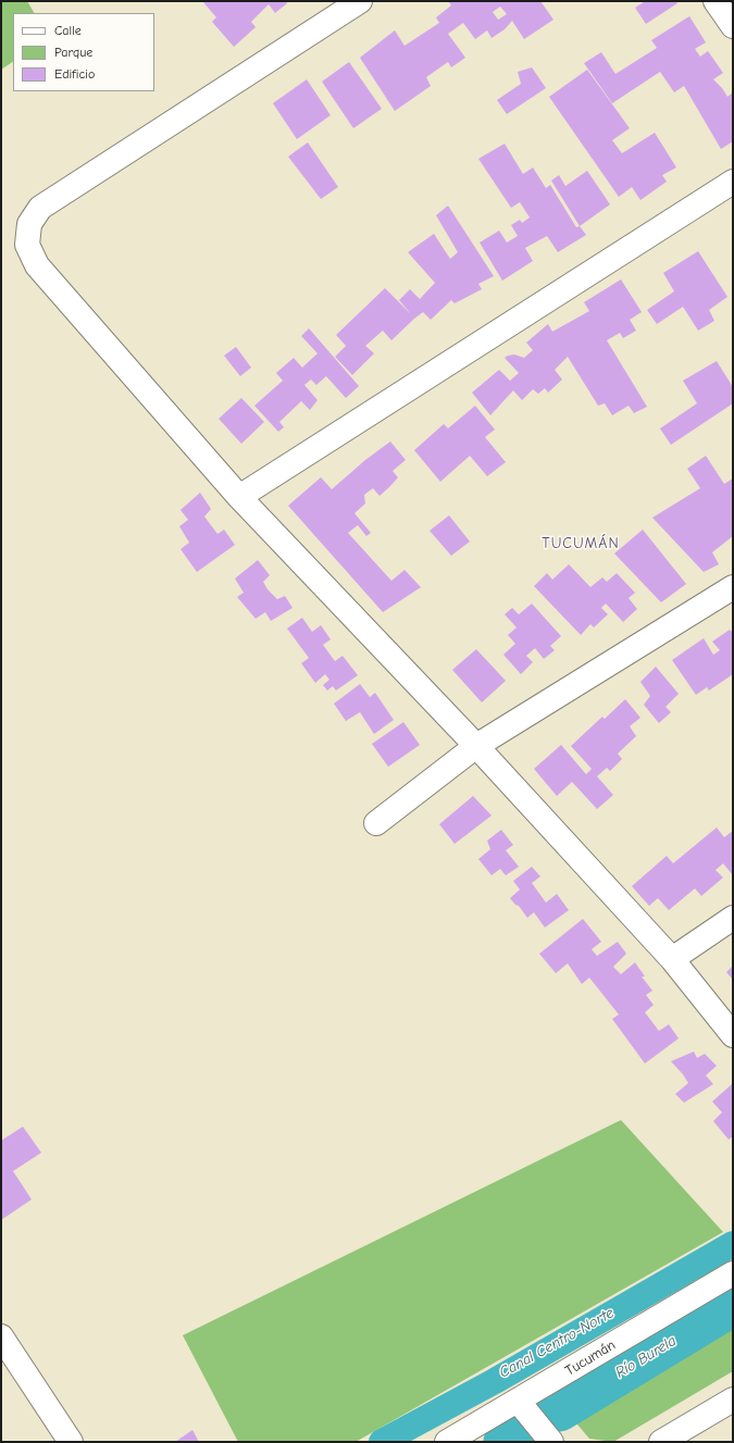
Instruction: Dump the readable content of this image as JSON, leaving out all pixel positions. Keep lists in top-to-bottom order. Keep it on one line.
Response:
{"streets":{"street":["Tucumán"]},"districts":["TUCUMÁN"],"water":["Canal Centro-Norte","Río Burela"],"legend":["Calle","Parque","Edificio"]}
